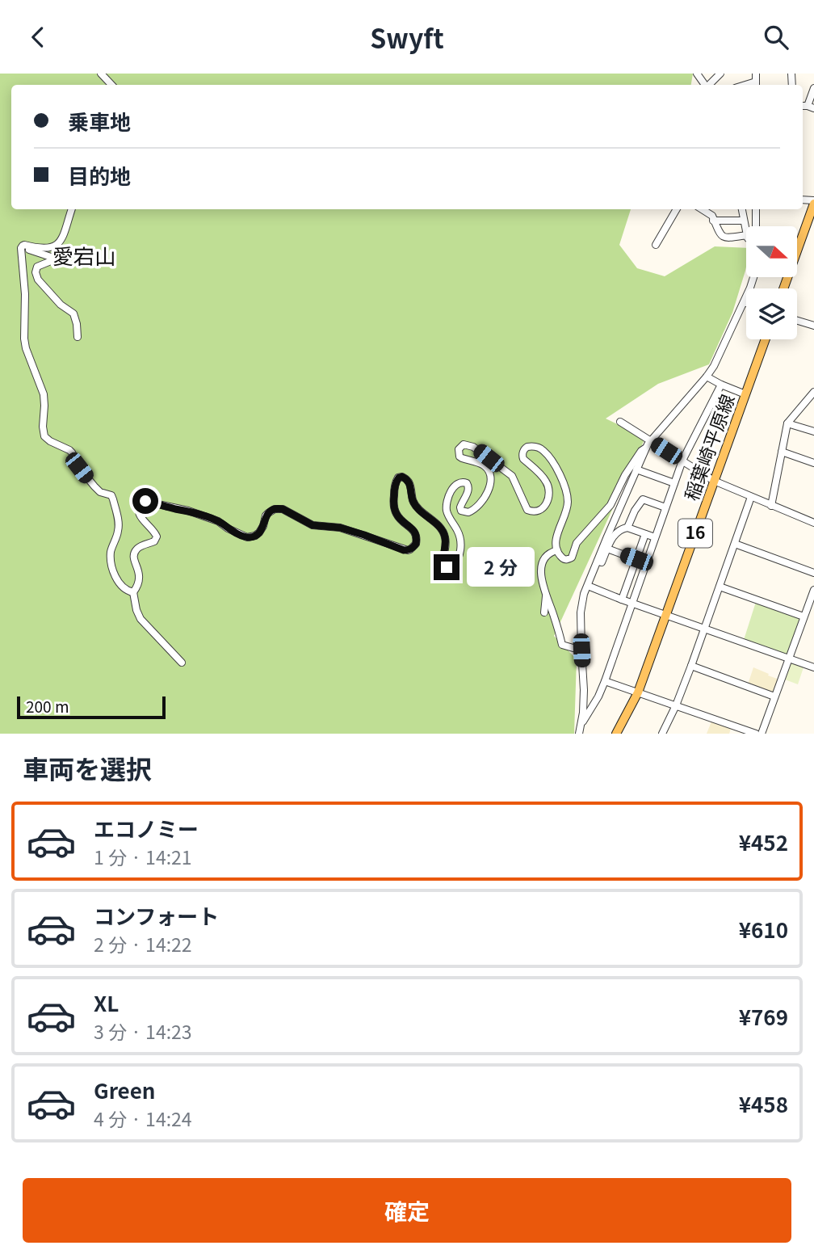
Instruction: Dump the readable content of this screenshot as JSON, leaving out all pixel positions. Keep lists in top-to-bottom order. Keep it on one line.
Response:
{"streets":{"main road":["稲葉崎平原線","16"]},"districts":["愛宕山"],"scale_bar":"200 m","north":"right","page":{"header":"Swyft","banner":["乗車地","目的地"],"bubble":"2 分","scale":"200 m","heading":"車両を選択","list":[{"name":"エコノミー","note":"1 分 · 14:21","value":"¥452"},{"name":"コンフォート","note":"2 分 · 14:22","value":"¥610"},{"name":"XL","note":"3 分 · 14:23","value":"¥769"},{"name":"Green","note":"4 分 · 14:24","value":"¥458"}],"buttons":"確定"}}
